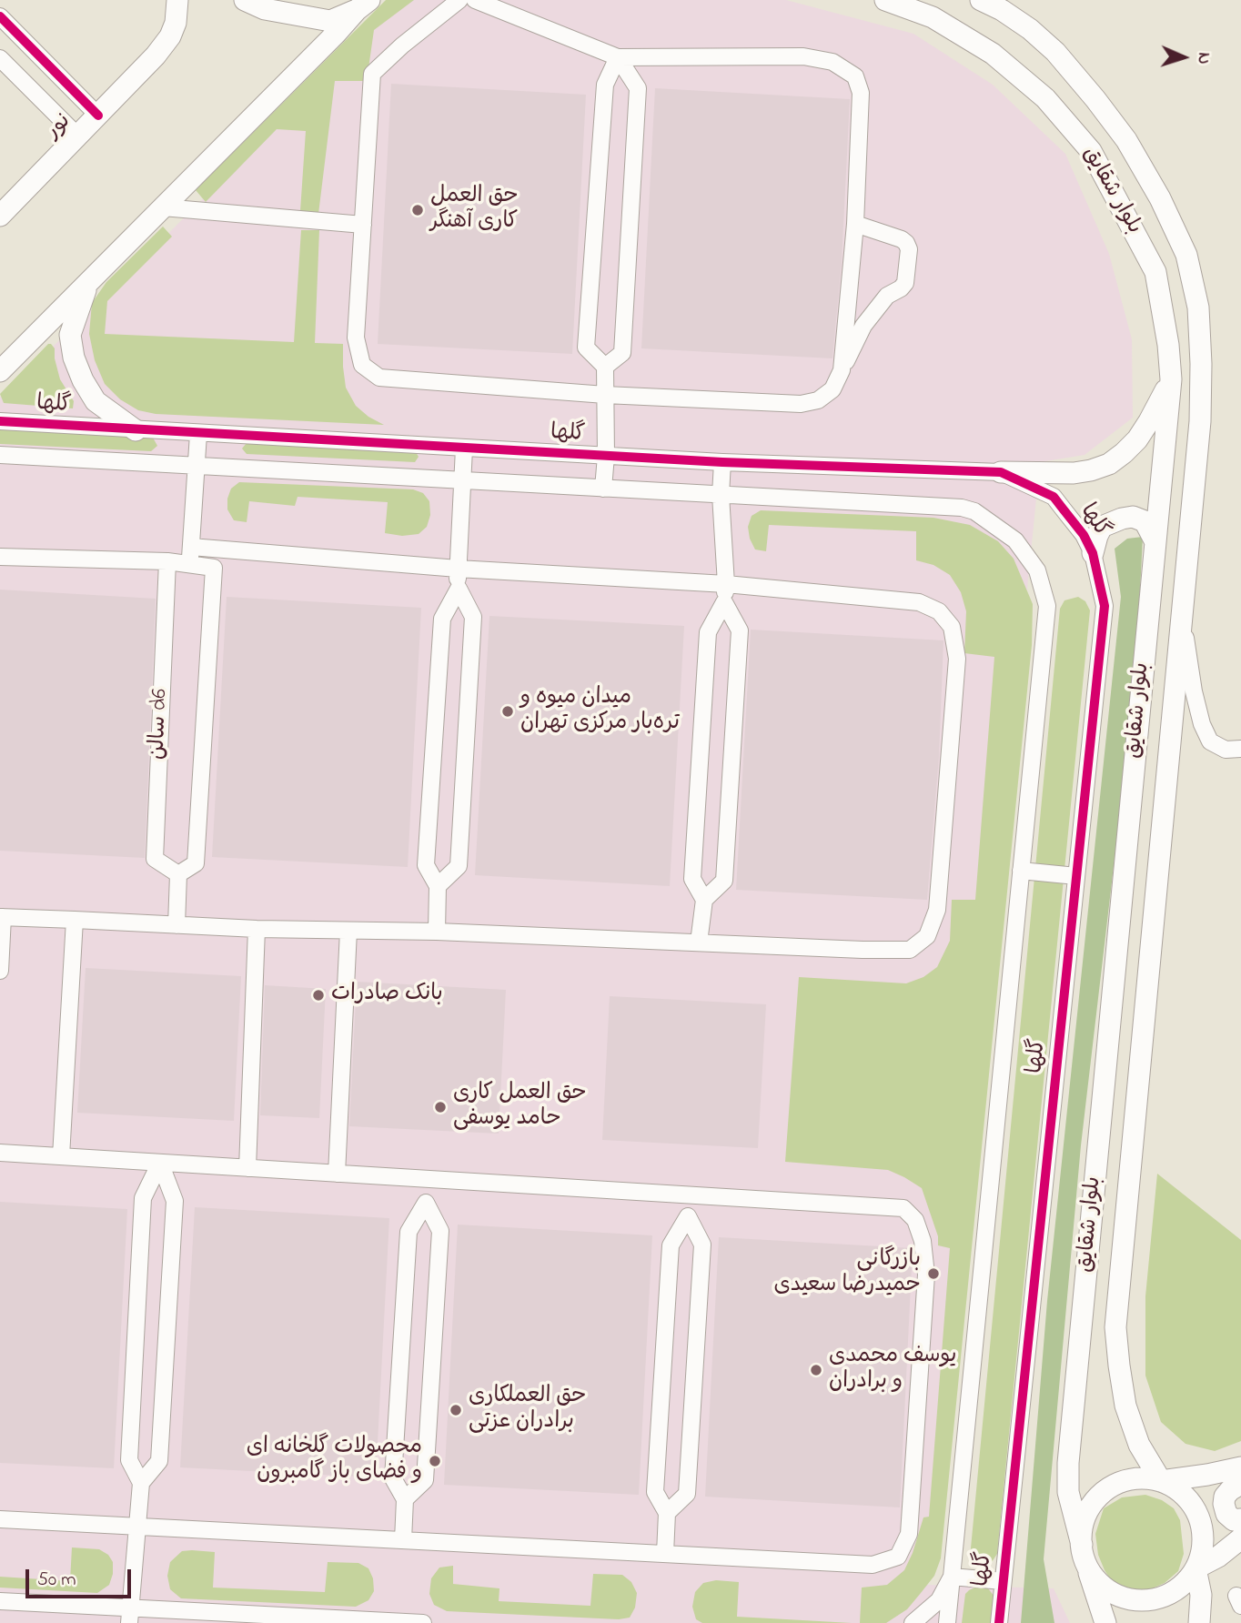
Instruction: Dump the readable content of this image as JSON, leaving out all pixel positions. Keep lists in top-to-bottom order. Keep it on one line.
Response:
{"streets":{"main road":["نور","بلوار شقایق"],"street":["گلها","سالن d6"]},"places":["حق العمل کاری آهنگر","میدان میوه و تره‌بار مرکزی تهران","بانک صادرات","حق العمل کاری حامد یوسفی","بازرگانی حمیدرضا سعیدی","یوسف محمدی و برادران","حق العملکاری برادران عزتی","محصولات گلخانه ای و فضای باز گامبرون"],"scale_bar":"50 m","north":"right"}
